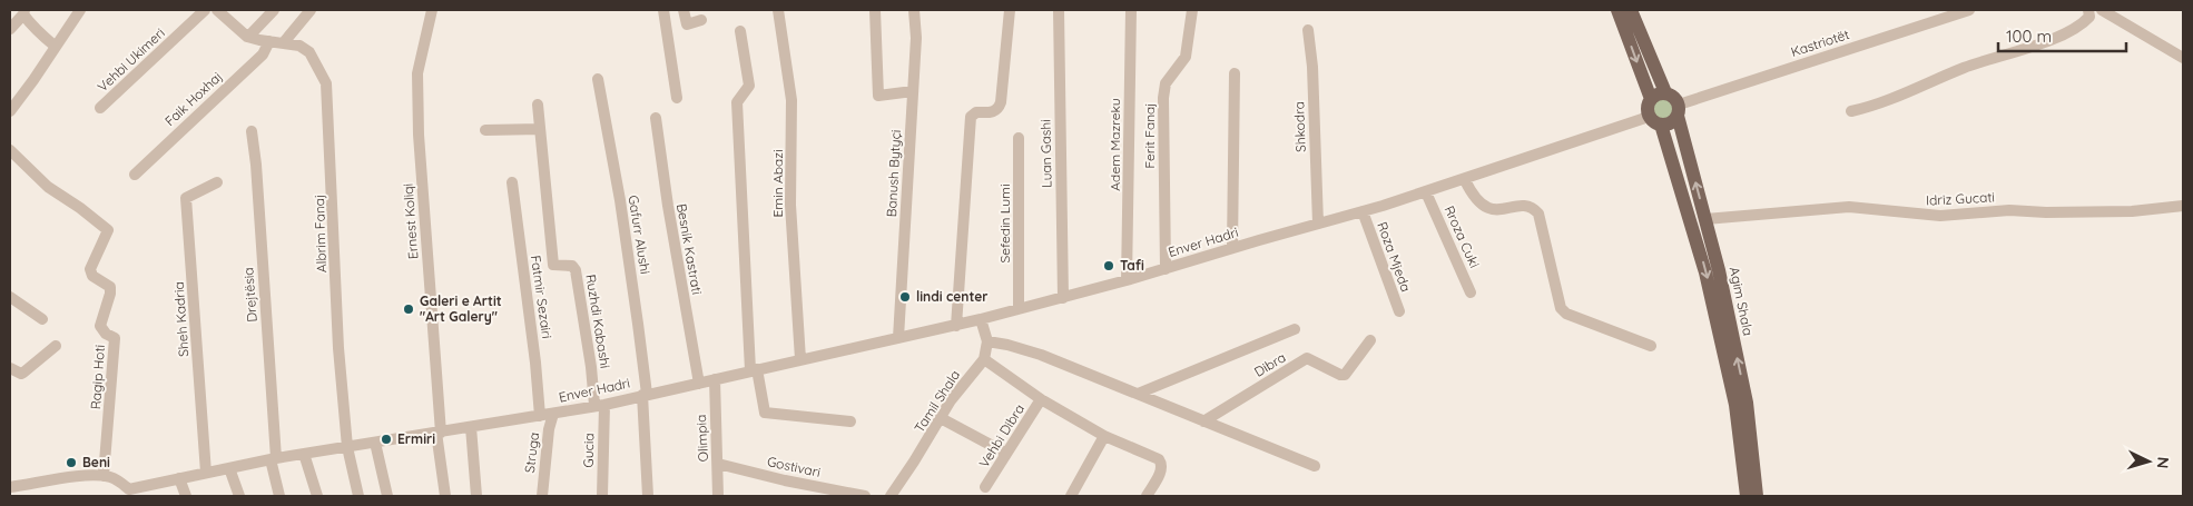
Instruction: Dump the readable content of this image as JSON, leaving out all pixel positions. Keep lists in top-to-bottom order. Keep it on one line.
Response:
{"streets":{"main road":["Agim Shala"],"street":["Kastriotët","Vehbi Ukimeri","Faik Hoxhaj","Shkodra","Ferit Fanaj","Adem Mazreku","Luan Gashi","Banush Bytyçi","Emin Abazi","Idriz Gucati","Ernest Koliqi","Sefedin Lumi","Albrim Fanaj","Gafurr Alushi","Rroza Cuki","Enver Hadri","Besnik Kastrati","Roza Mjeda","Drejtësia","Fatmir Sezairi","Sheh Kadria","Ruzhdi Kabashi","Dibra","Ragip Hoti","Tamil Shala","Vehbi Dibra","Olimpia","Gucia","Struga","Gostivari"]},"crossings":[["Kastriotët","Enver Hadri"],["Kastriotët","Agim Shala"],["Faik Hoxhaj","Albrim Fanaj"],["Shkodra","Enver Hadri"],["Ferit Fanaj","Enver Hadri"],["Adem Mazreku","Enver Hadri"],["Luan Gashi","Enver Hadri"],["Banush Bytyçi","Enver Hadri"],["Emin Abazi","Enver Hadri"],["Idriz Gucati","Agim Shala"],["Ernest Koliqi","Enver Hadri"],["Sefedin Lumi","Enver Hadri"],["Albrim Fanaj","Enver Hadri"],["Gafurr Alushi","Enver Hadri"],["Rroza Cuki","Enver Hadri"],["Enver Hadri","Besnik Kastrati"],["Enver Hadri","Roza Mjeda"],["Enver Hadri","Drejtësia"],["Enver Hadri","Fatmir Sezairi"],["Enver Hadri","Agim Shala"],["Enver Hadri","Sheh Kadria"],["Enver Hadri","Ruzhdi Kabashi"],["Enver Hadri","Tamil Shala"],["Enver Hadri","Olimpia"],["Enver Hadri","Gucia"],["Enver Hadri","Struga"],["Ruzhdi Kabashi","Gucia"],["Tamil Shala","Vehbi Dibra"],["Olimpia","Gostivari"]],"places":["Tafi","lindi center","Galeri e Artit \"Art Galery\"","Ermiri","Beni"],"scale_bar":"100 m","north":"right"}
